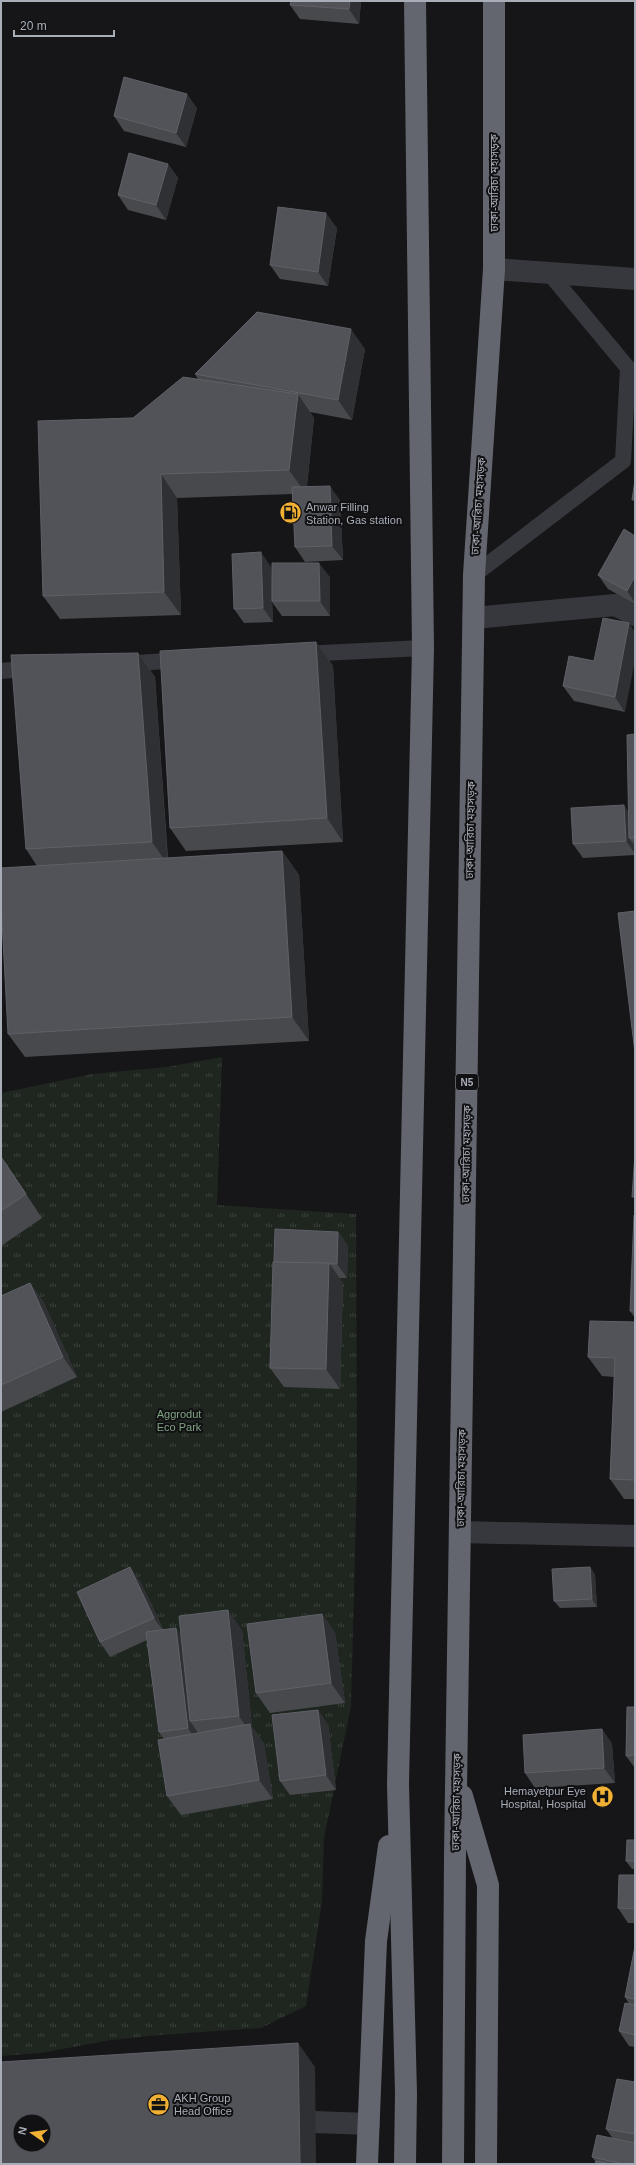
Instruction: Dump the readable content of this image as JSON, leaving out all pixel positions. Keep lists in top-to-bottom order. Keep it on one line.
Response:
{"streets":{"highway":["ঢাকা-আরিচা মহাসড়ক","N5"]},"parks":["Aggrodut Eco Park"],"places":{"fuel station":["Anwar Filling Station, Gas station"],"hospital":["Hemayetpur Eye Hospital, Hospital"],"office":["AKH Group Head Office"]},"scale_bar":"20 m","north":"left"}
